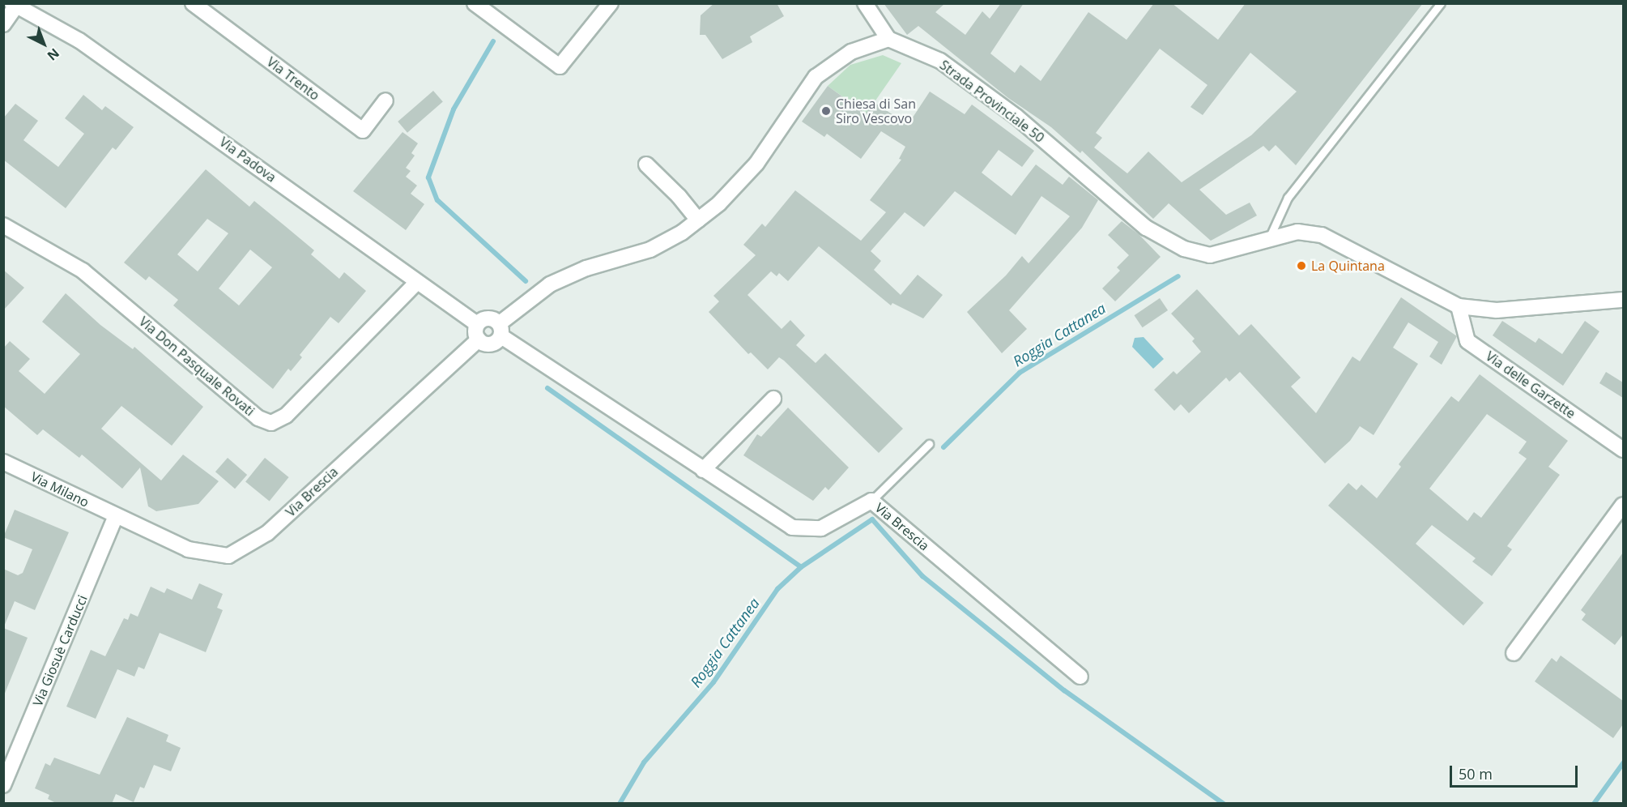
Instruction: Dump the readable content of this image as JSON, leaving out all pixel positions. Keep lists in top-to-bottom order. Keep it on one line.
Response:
{"streets":{"street":["Via Trento","Strada Provinciale 50","Via Padova","Via Don Pasquale Rovati","Via delle Garzette","Via Milano","Via Brescia","Via Giosuè Carducci"]},"crossings":[["Strada Provinciale 50","Via delle Garzette"],["Via Padova","Via Don Pasquale Rovati"],["Via Padova","Via Brescia"],["Via Milano","Via Brescia"],["Via Milano","Via Giosuè Carducci"],["Via Brescia","Via Giosuè Carducci"]],"water":["Roggia Cattanea"],"places":["Chiesa di San Siro Vescovo","La Quintana"],"scale_bar":"50 m","north":"bottom right"}
